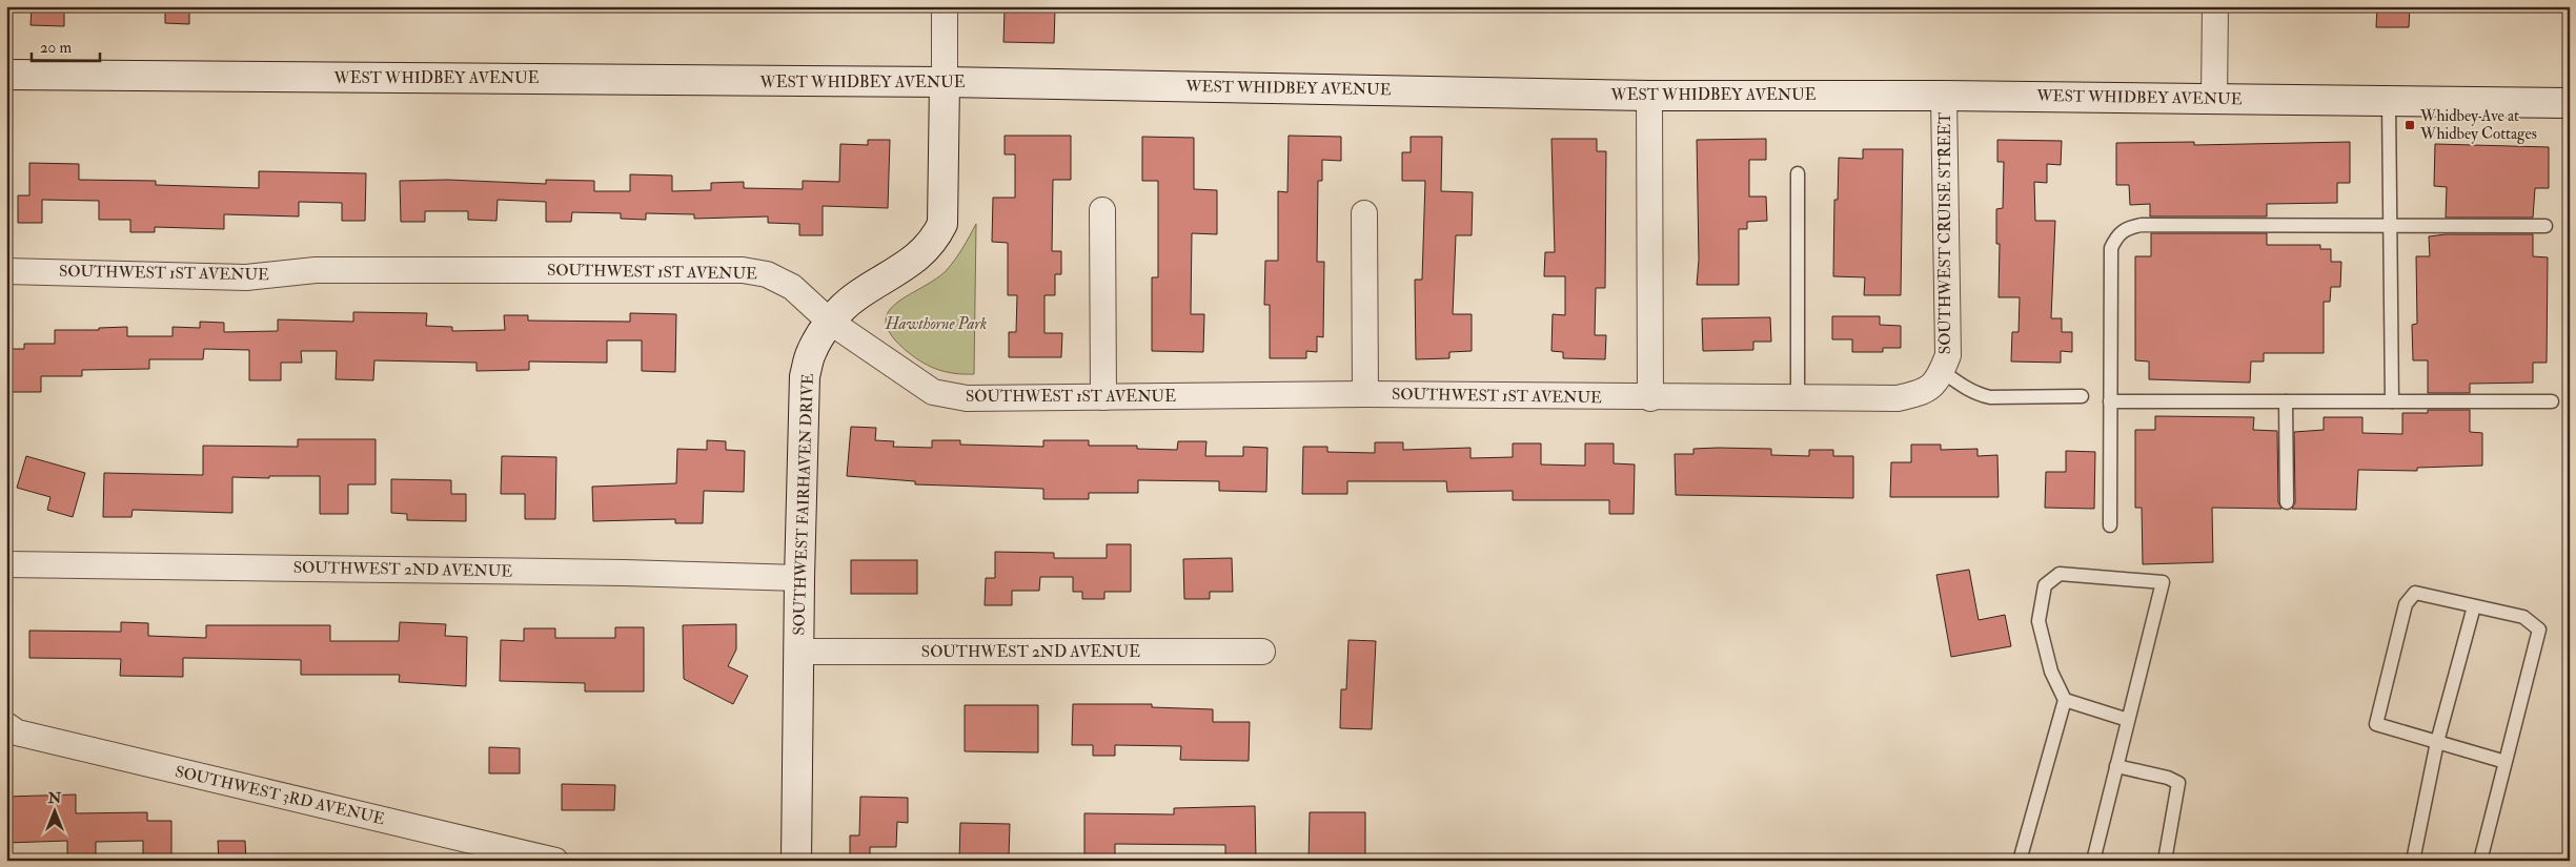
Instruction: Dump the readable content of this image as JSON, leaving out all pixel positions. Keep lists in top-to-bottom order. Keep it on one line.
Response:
{"streets":{"street":["WEST WHIDBEY AVENUE","SOUTHWEST CRUISE STREET","SOUTHWEST 1ST AVENUE","SOUTHWEST FAIRHAVEN DRIVE","SOUTHWEST 2ND AVENUE","SOUTHWEST 3RD AVENUE"]},"crossings":[["WEST WHIDBEY AVENUE","SOUTHWEST CRUISE STREET"],["WEST WHIDBEY AVENUE","SOUTHWEST FAIRHAVEN DRIVE"],["SOUTHWEST CRUISE STREET","SOUTHWEST 1ST AVENUE"],["SOUTHWEST 1ST AVENUE","SOUTHWEST FAIRHAVEN DRIVE"],["SOUTHWEST FAIRHAVEN DRIVE","SOUTHWEST 2ND AVENUE"]],"parks":["Hawthorne Park"],"places":{"transit":["Whidbey Ave at Whidbey Cottages"]},"scale_bar":"20 m","north":"top"}
